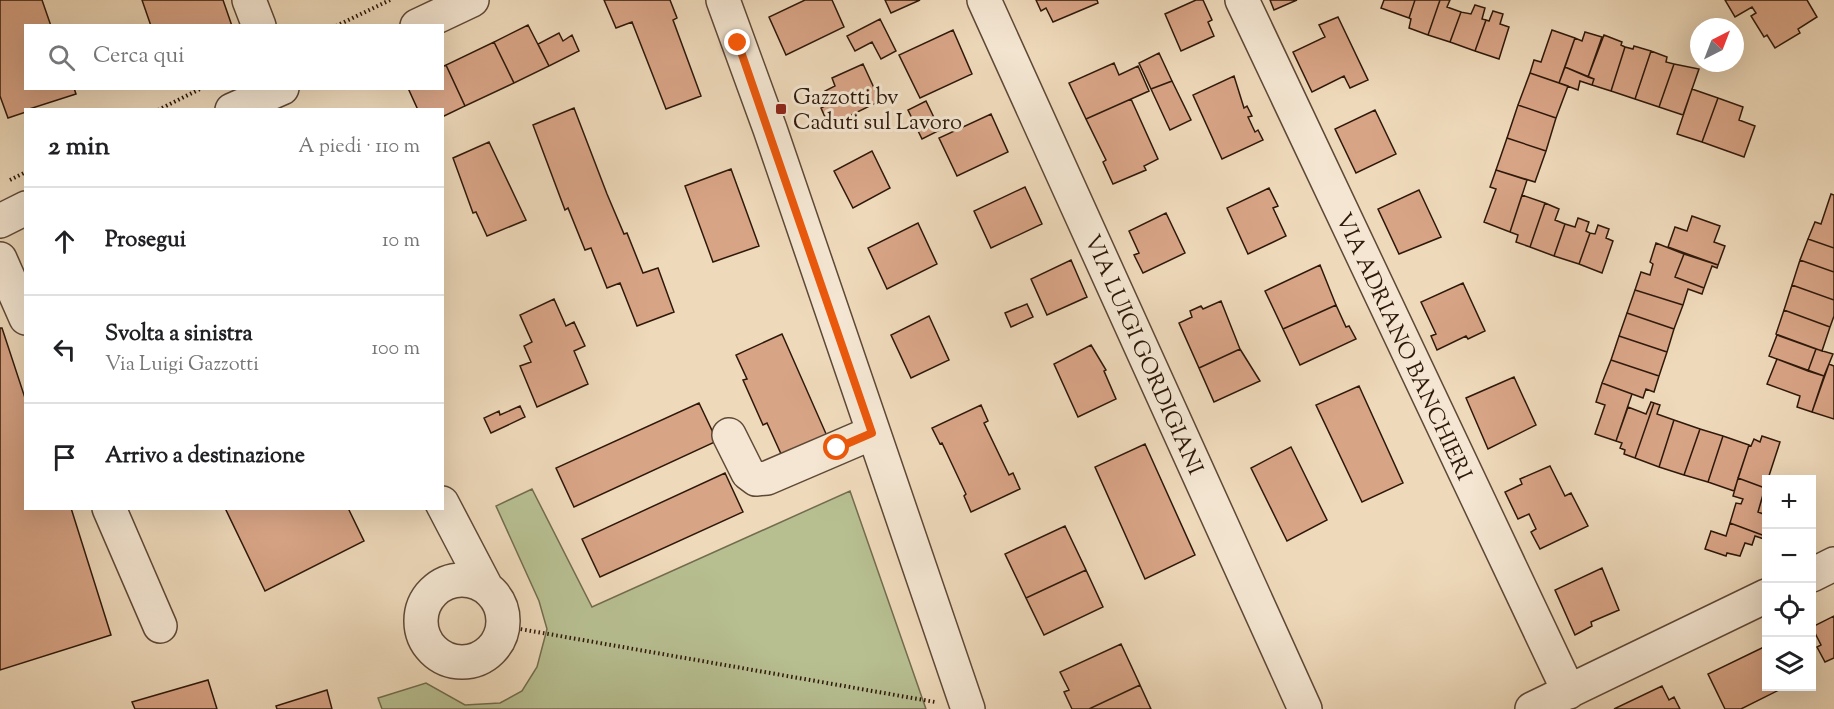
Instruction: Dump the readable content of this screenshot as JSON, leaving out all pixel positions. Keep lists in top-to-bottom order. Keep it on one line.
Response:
{"streets":{"street":["VIA ADRIANO BANCHIERI","VIA LUIGI GORDIGIANI"]},"places":{"transit":["Gazzotti bv Caduti sul Lavoro"]},"north":"top right","page":{"search":"Cerca qui","heading":["2 min","A piedi · 110 m"],"list":[["Prosegui","10 m"],["Svolta a sinistra","Via Luigi Gazzotti","100 m"],"Arrivo a destinazione"],"map_buttons":["+","−"]}}
